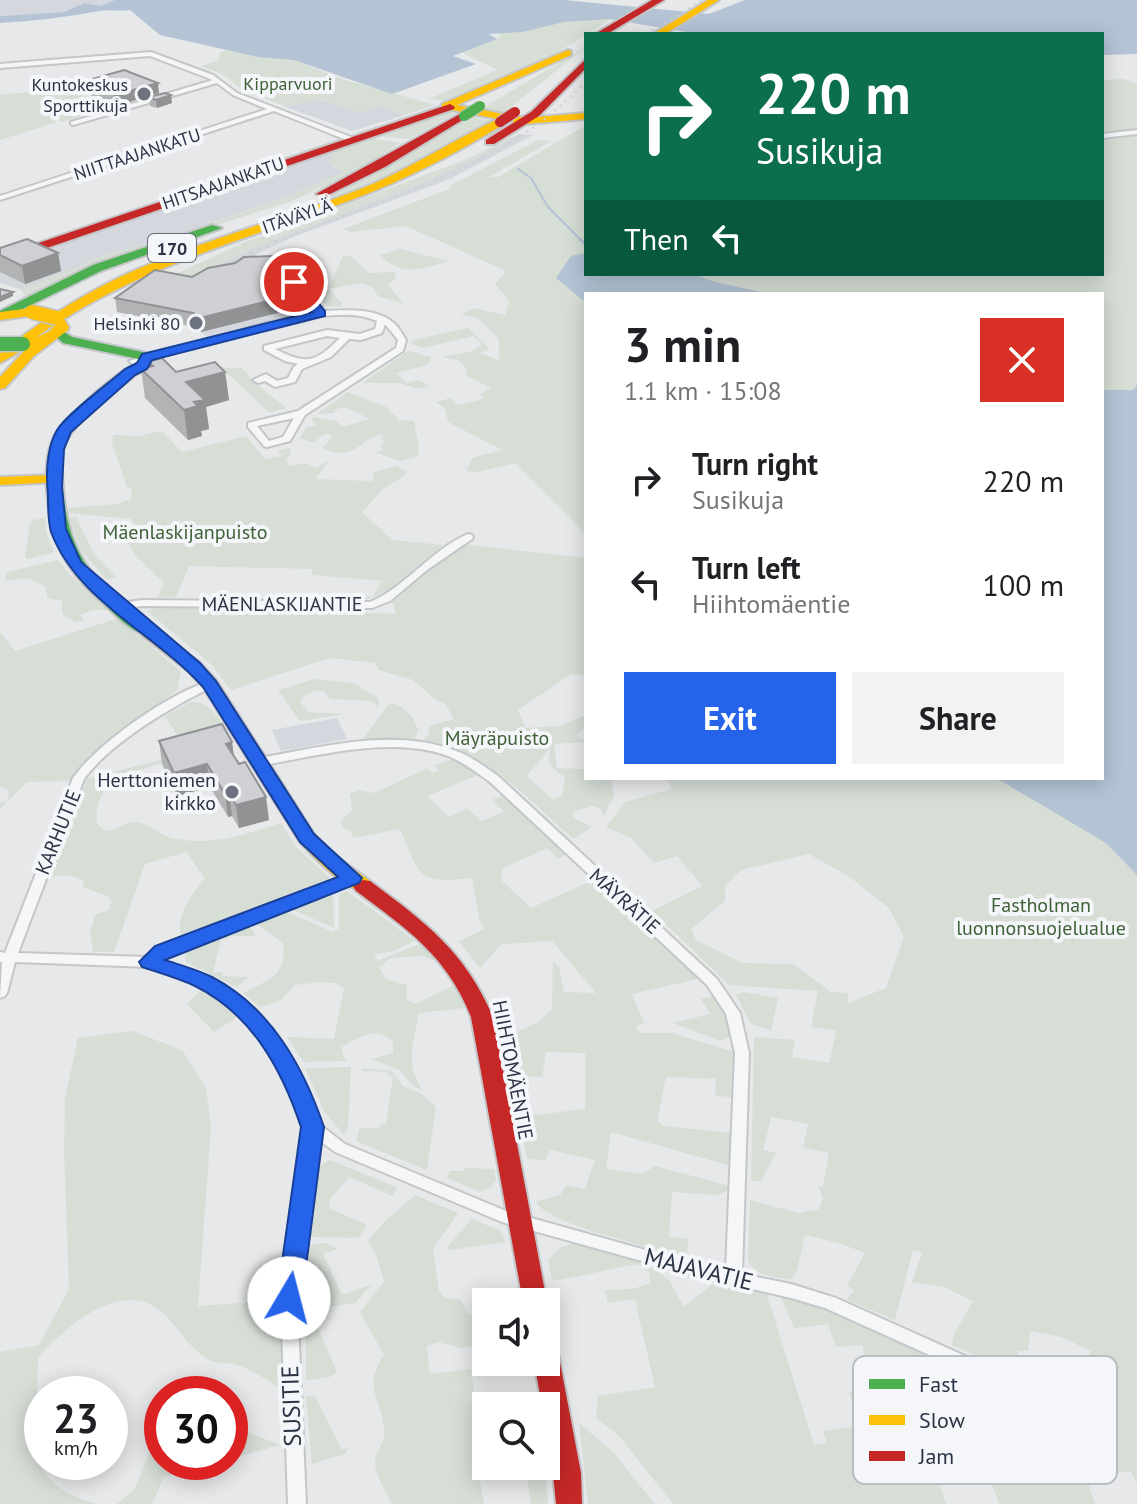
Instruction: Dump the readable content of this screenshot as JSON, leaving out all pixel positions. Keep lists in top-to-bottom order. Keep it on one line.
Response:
{"streets":{"main road":["HITSAAJANKATU","ITÄVÄYLÄ","170","HIIHTOMÄENTIE"],"street":["NIITTAAJANKATU","MÄENLASKIJANTIE","KARHUTIE","MÄYRÄTIE","MAJAVATIE","SUSITIE"]},"crossings":[["HITSAAJANKATU","ITÄVÄYLÄ"],["MÄENLASKIJANTIE","HIIHTOMÄENTIE"],["KARHUTIE","HIIHTOMÄENTIE"],["MÄYRÄTIE","HIIHTOMÄENTIE"],["MÄYRÄTIE","MAJAVATIE"],["HIIHTOMÄENTIE","MAJAVATIE"],["MAJAVATIE","SUSITIE"]],"parks":["Kipparvuori","Mäenlaskijanpuisto","Mäyräpuisto","Fastholman luonnonsuojelualue"],"places":["Kuntokeskus Sporttikuja","Helsinki 80","Herttoniemen kirkko"],"legend":["Fast","Slow","Jam"],"page":{"turn":["220 m","Susikuja"],"then":"Then","heading":["3 min","1.1 km · 15:08"],"list":[{"name":"Turn right","note":"Susikuja","value":"220 m"},{"name":"Turn left","note":"Hiihtomäentie","value":"100 m"}],"buttons":["Exit","Share"],"speed":"23 km/h","limit":"30"}}
